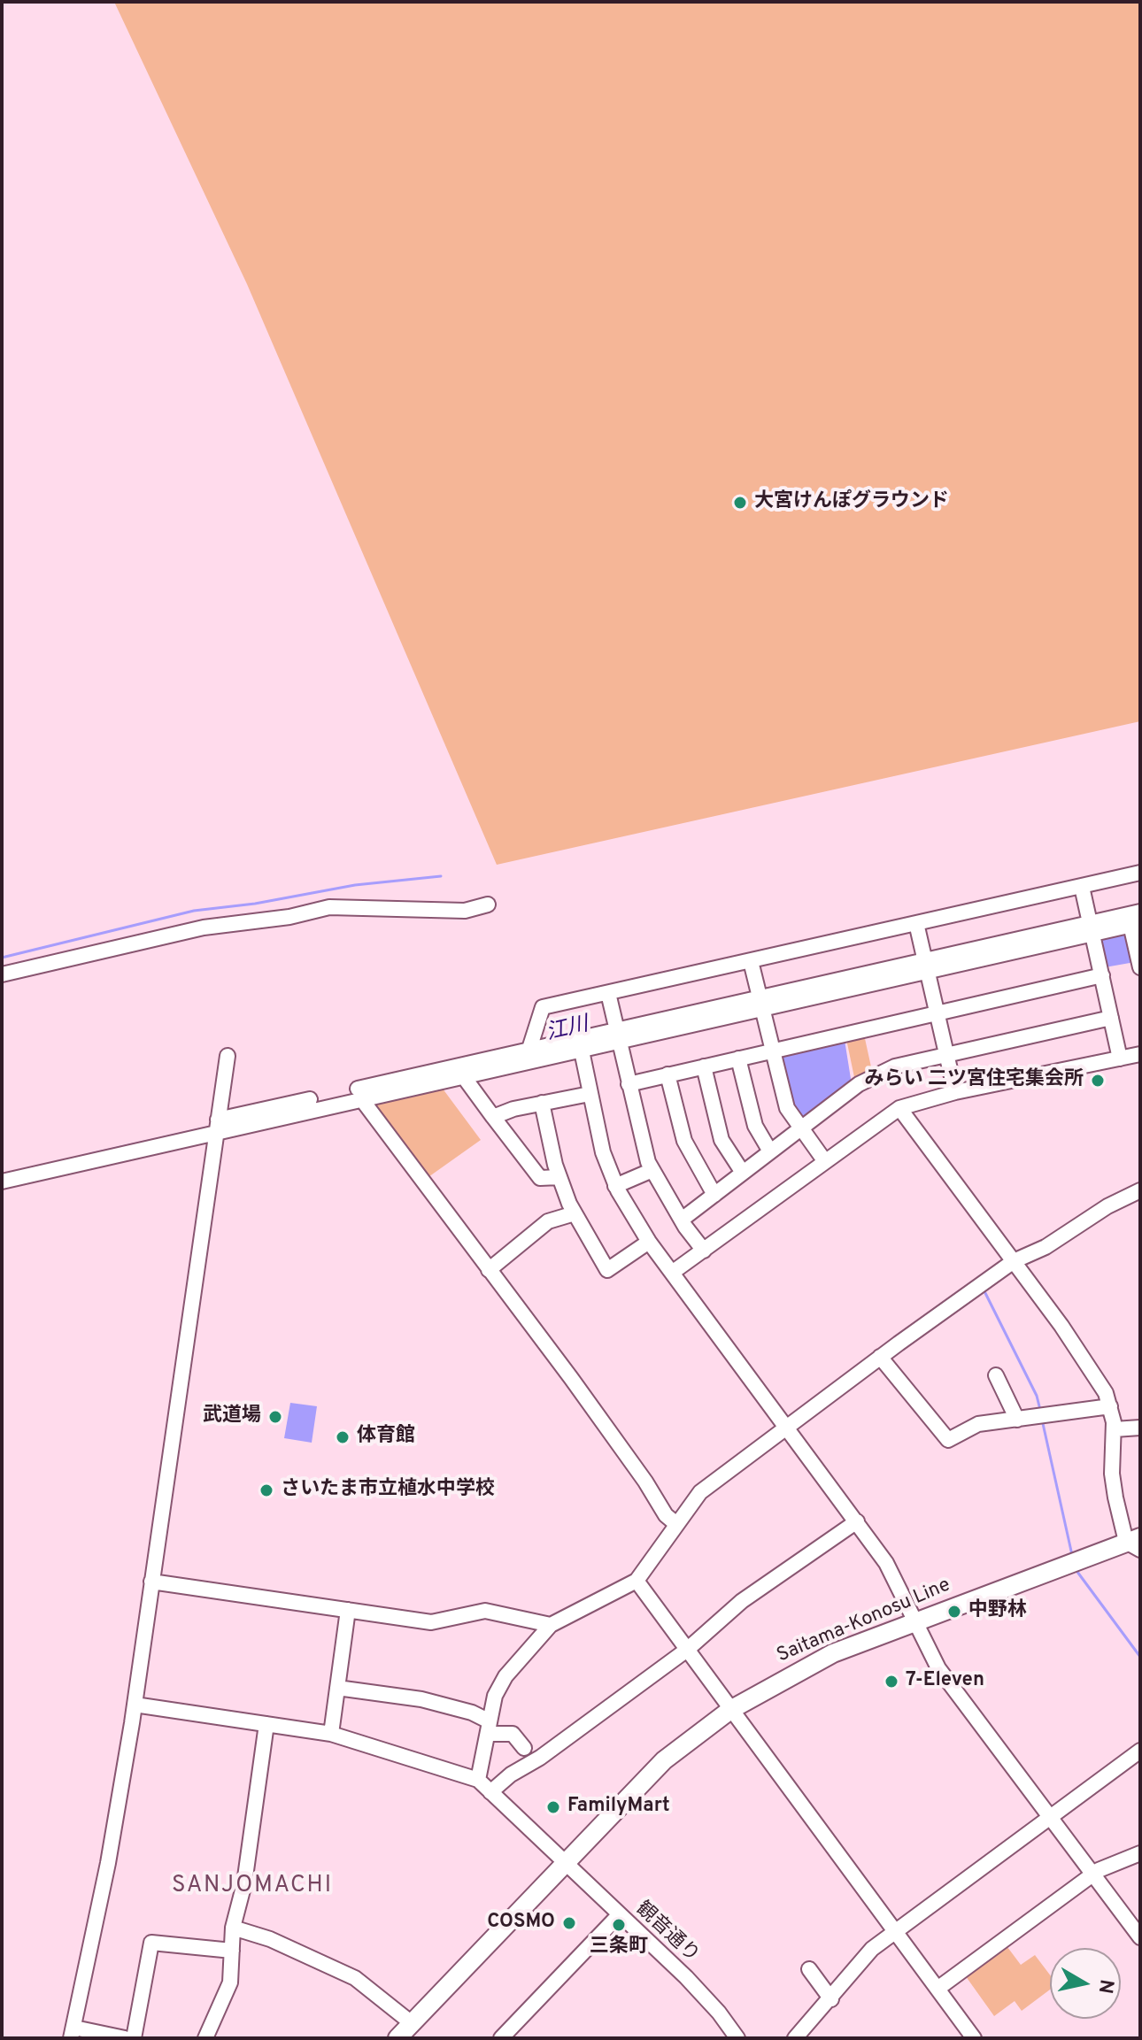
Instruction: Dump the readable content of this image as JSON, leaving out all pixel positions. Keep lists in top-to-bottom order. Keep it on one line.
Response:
{"streets":{"main road":["Saitama-Konosu Line"],"street":["観音通り"]},"crossings":[["Saitama-Konosu Line","観音通り"]],"districts":["SANJOMACHI"],"water":["江川"],"places":["大宮けんぽグラウンド","みらい 二ツ宮住宅集会所","武道場","体育館","さいたま市立植水中学校","中野林","7-Eleven","FamilyMart","COSMO","三条町"],"north":"right"}
